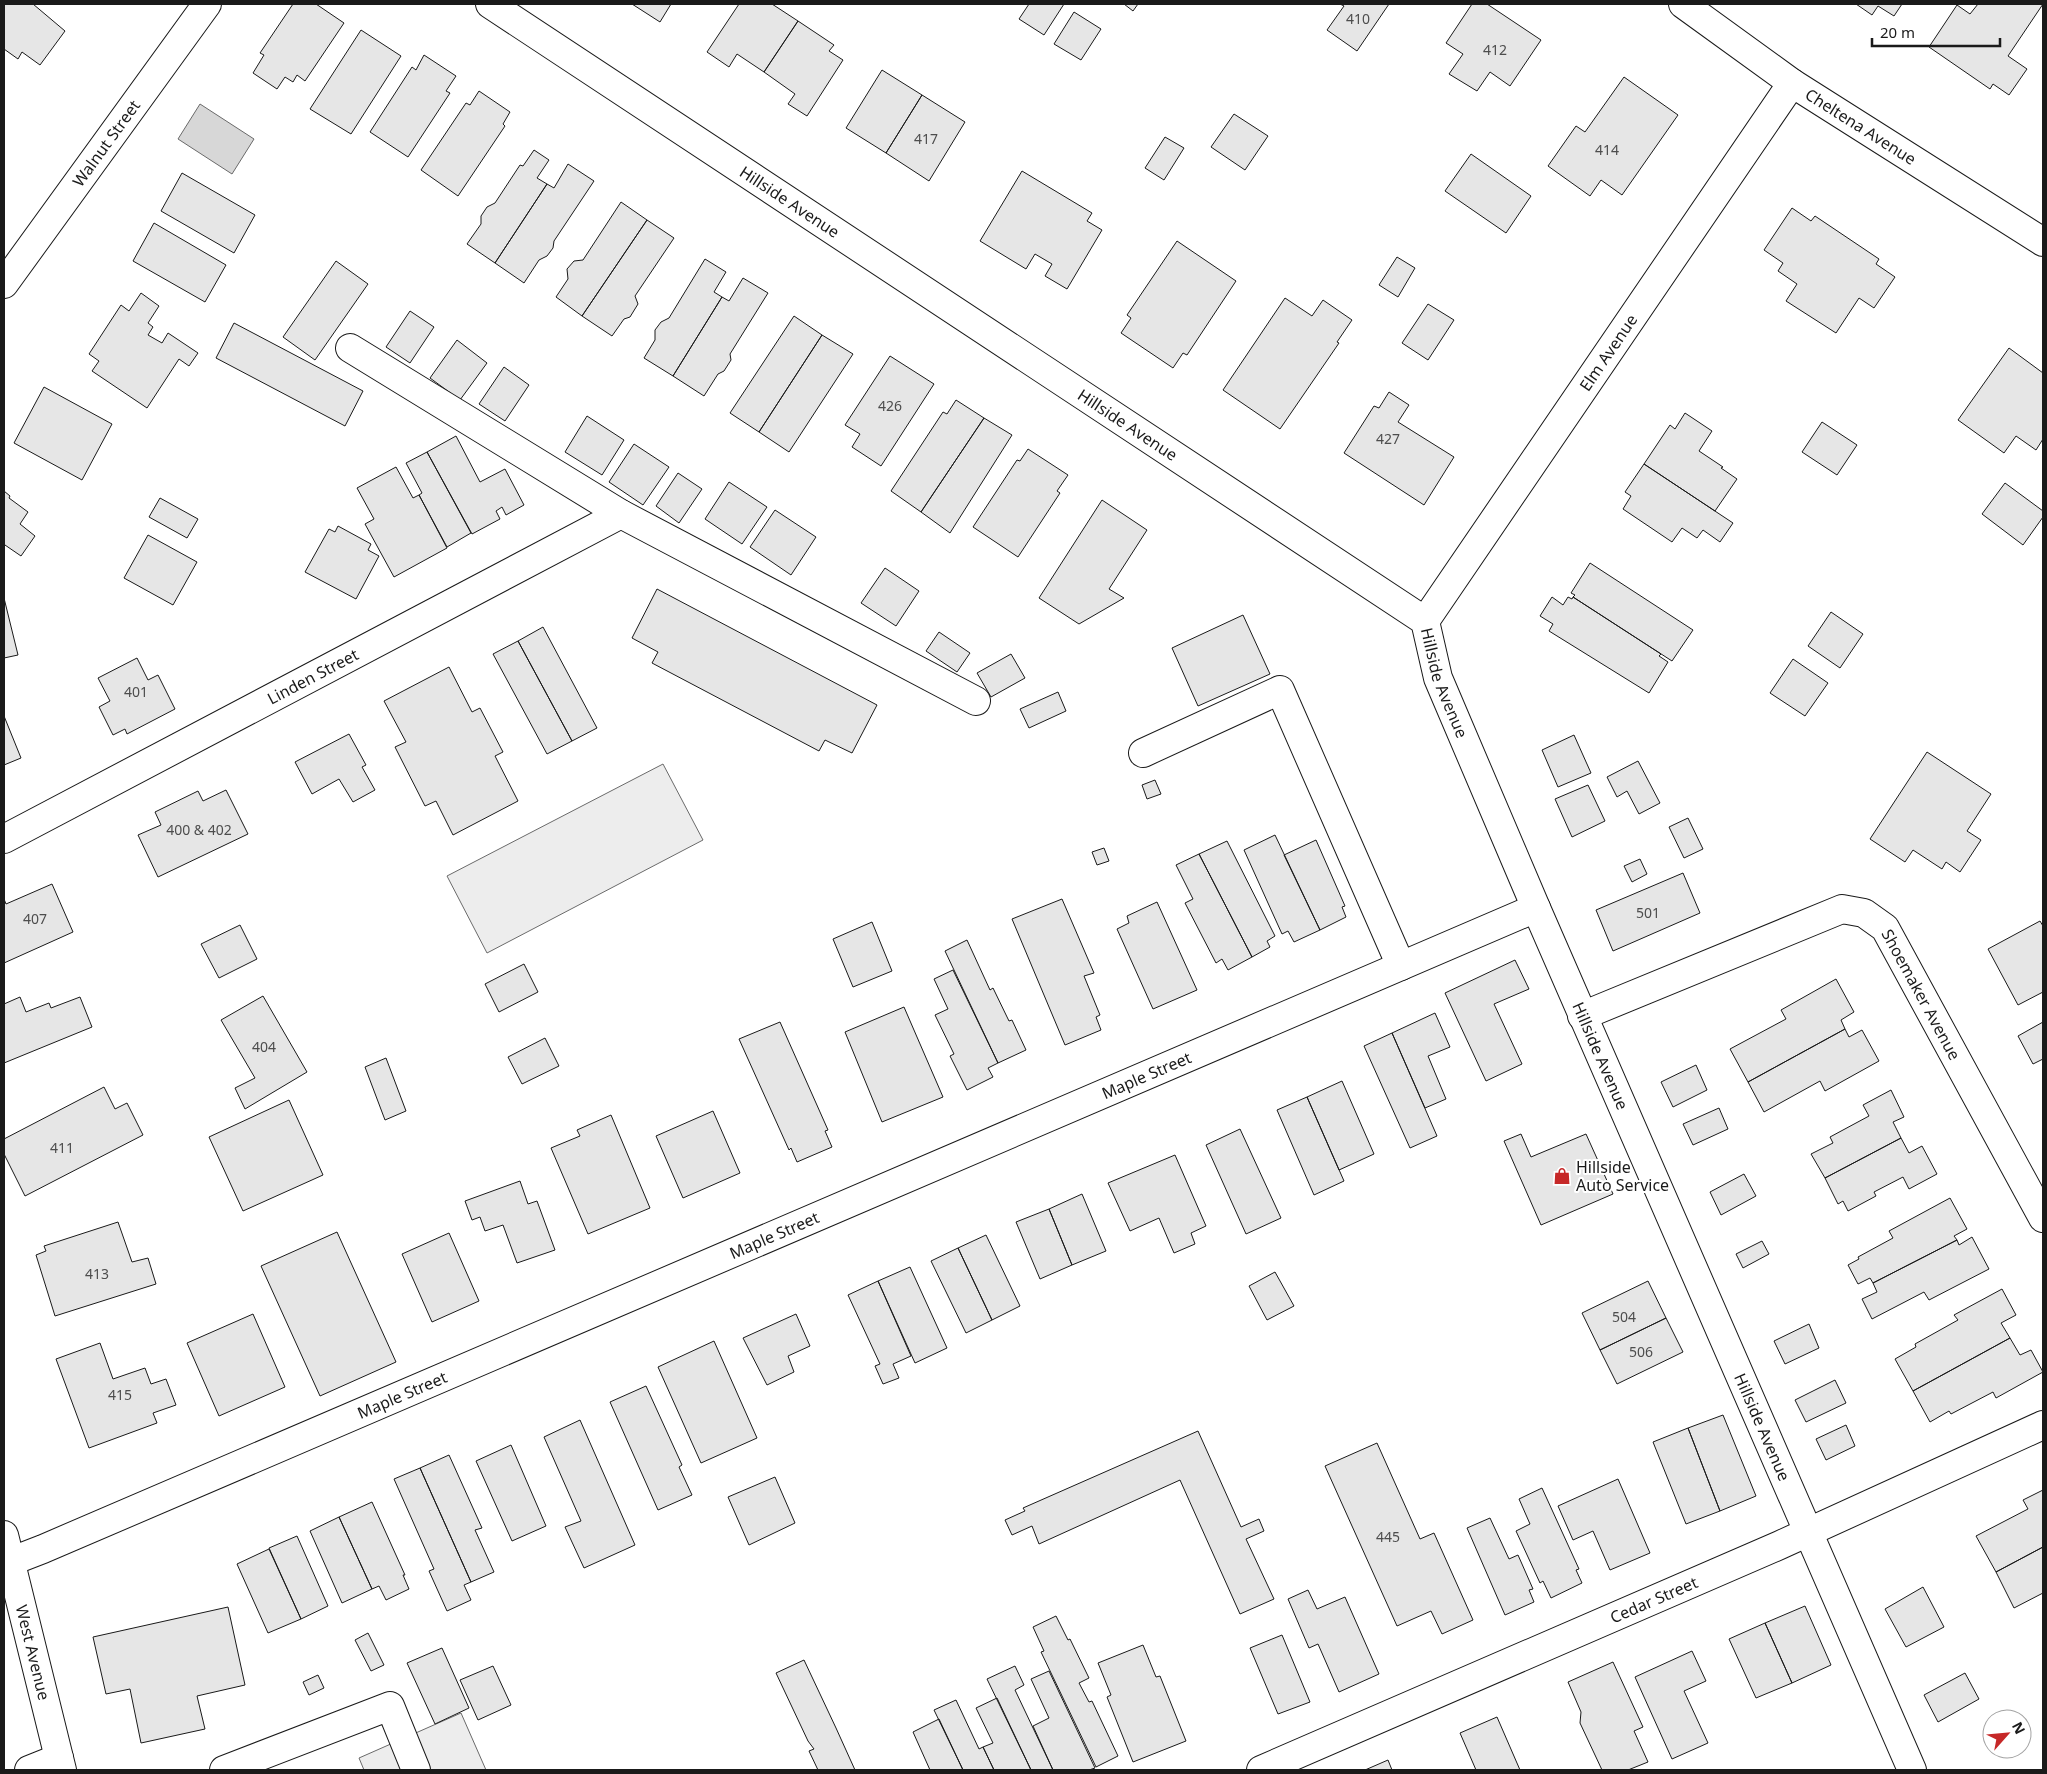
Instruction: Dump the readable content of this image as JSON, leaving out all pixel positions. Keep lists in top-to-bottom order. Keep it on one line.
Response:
{"streets":{"street":["Cheltena Avenue","Walnut Street","Hillside Avenue","Elm Avenue","Linden Street","Shoemaker Avenue","Maple Street","Cedar Street","West Avenue"]},"crossings":[["Cheltena Avenue","Elm Avenue"],["Hillside Avenue","Elm Avenue"],["Hillside Avenue","Shoemaker Avenue"],["Hillside Avenue","Maple Street"],["Hillside Avenue","Cedar Street"],["Maple Street","West Avenue"]],"places":{"shop":["Hillside Auto Service"]},"house_numbers":["410","412","417","414","426","427","401","400 & 402","501","407","404","411","413","504","506","415","445"],"scale_bar":"20 m","north":"top right"}
